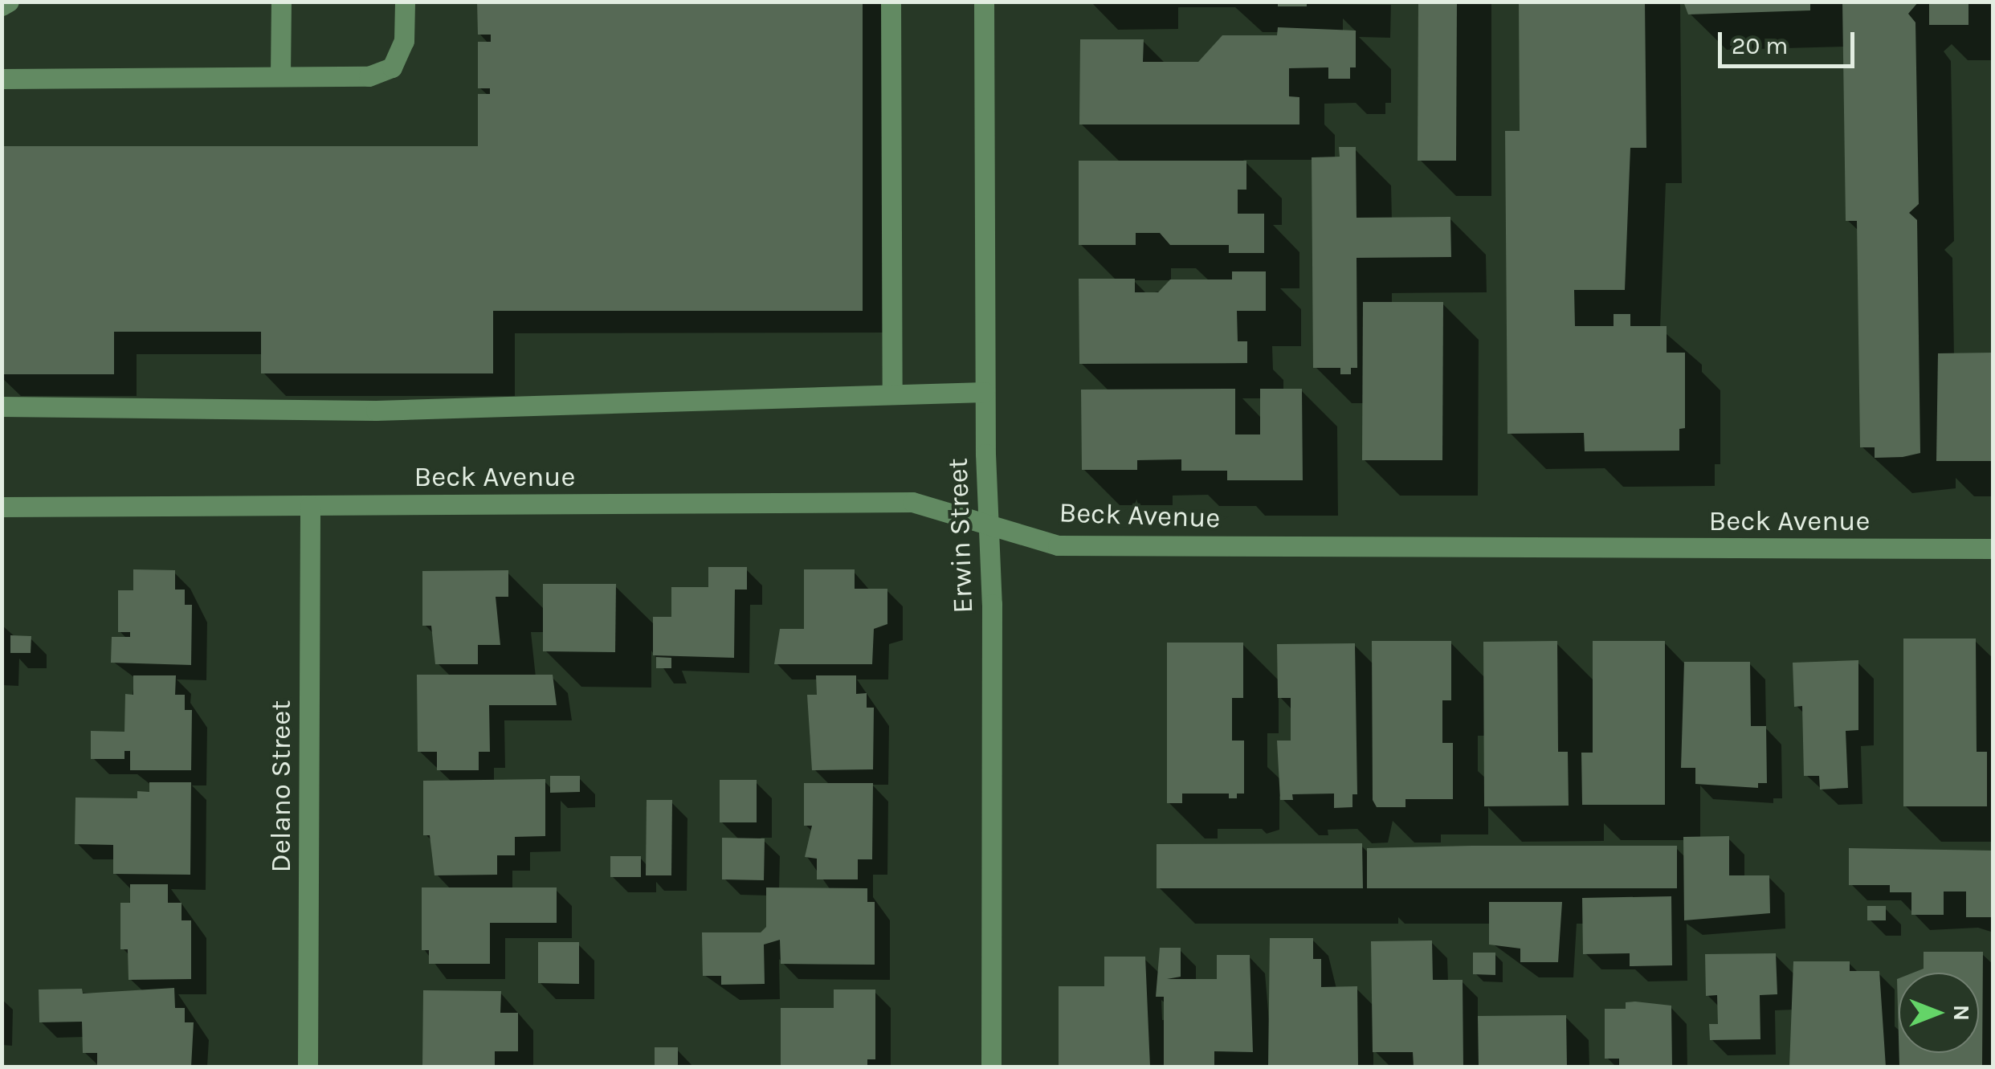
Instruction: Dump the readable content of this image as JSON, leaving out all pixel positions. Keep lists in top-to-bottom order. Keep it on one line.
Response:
{"streets":{"street":["Beck Avenue","Erwin Street","Delano Street"]},"crossings":[["Beck Avenue","Erwin Street"],["Beck Avenue","Delano Street"]],"scale_bar":"20 m","north":"right"}
